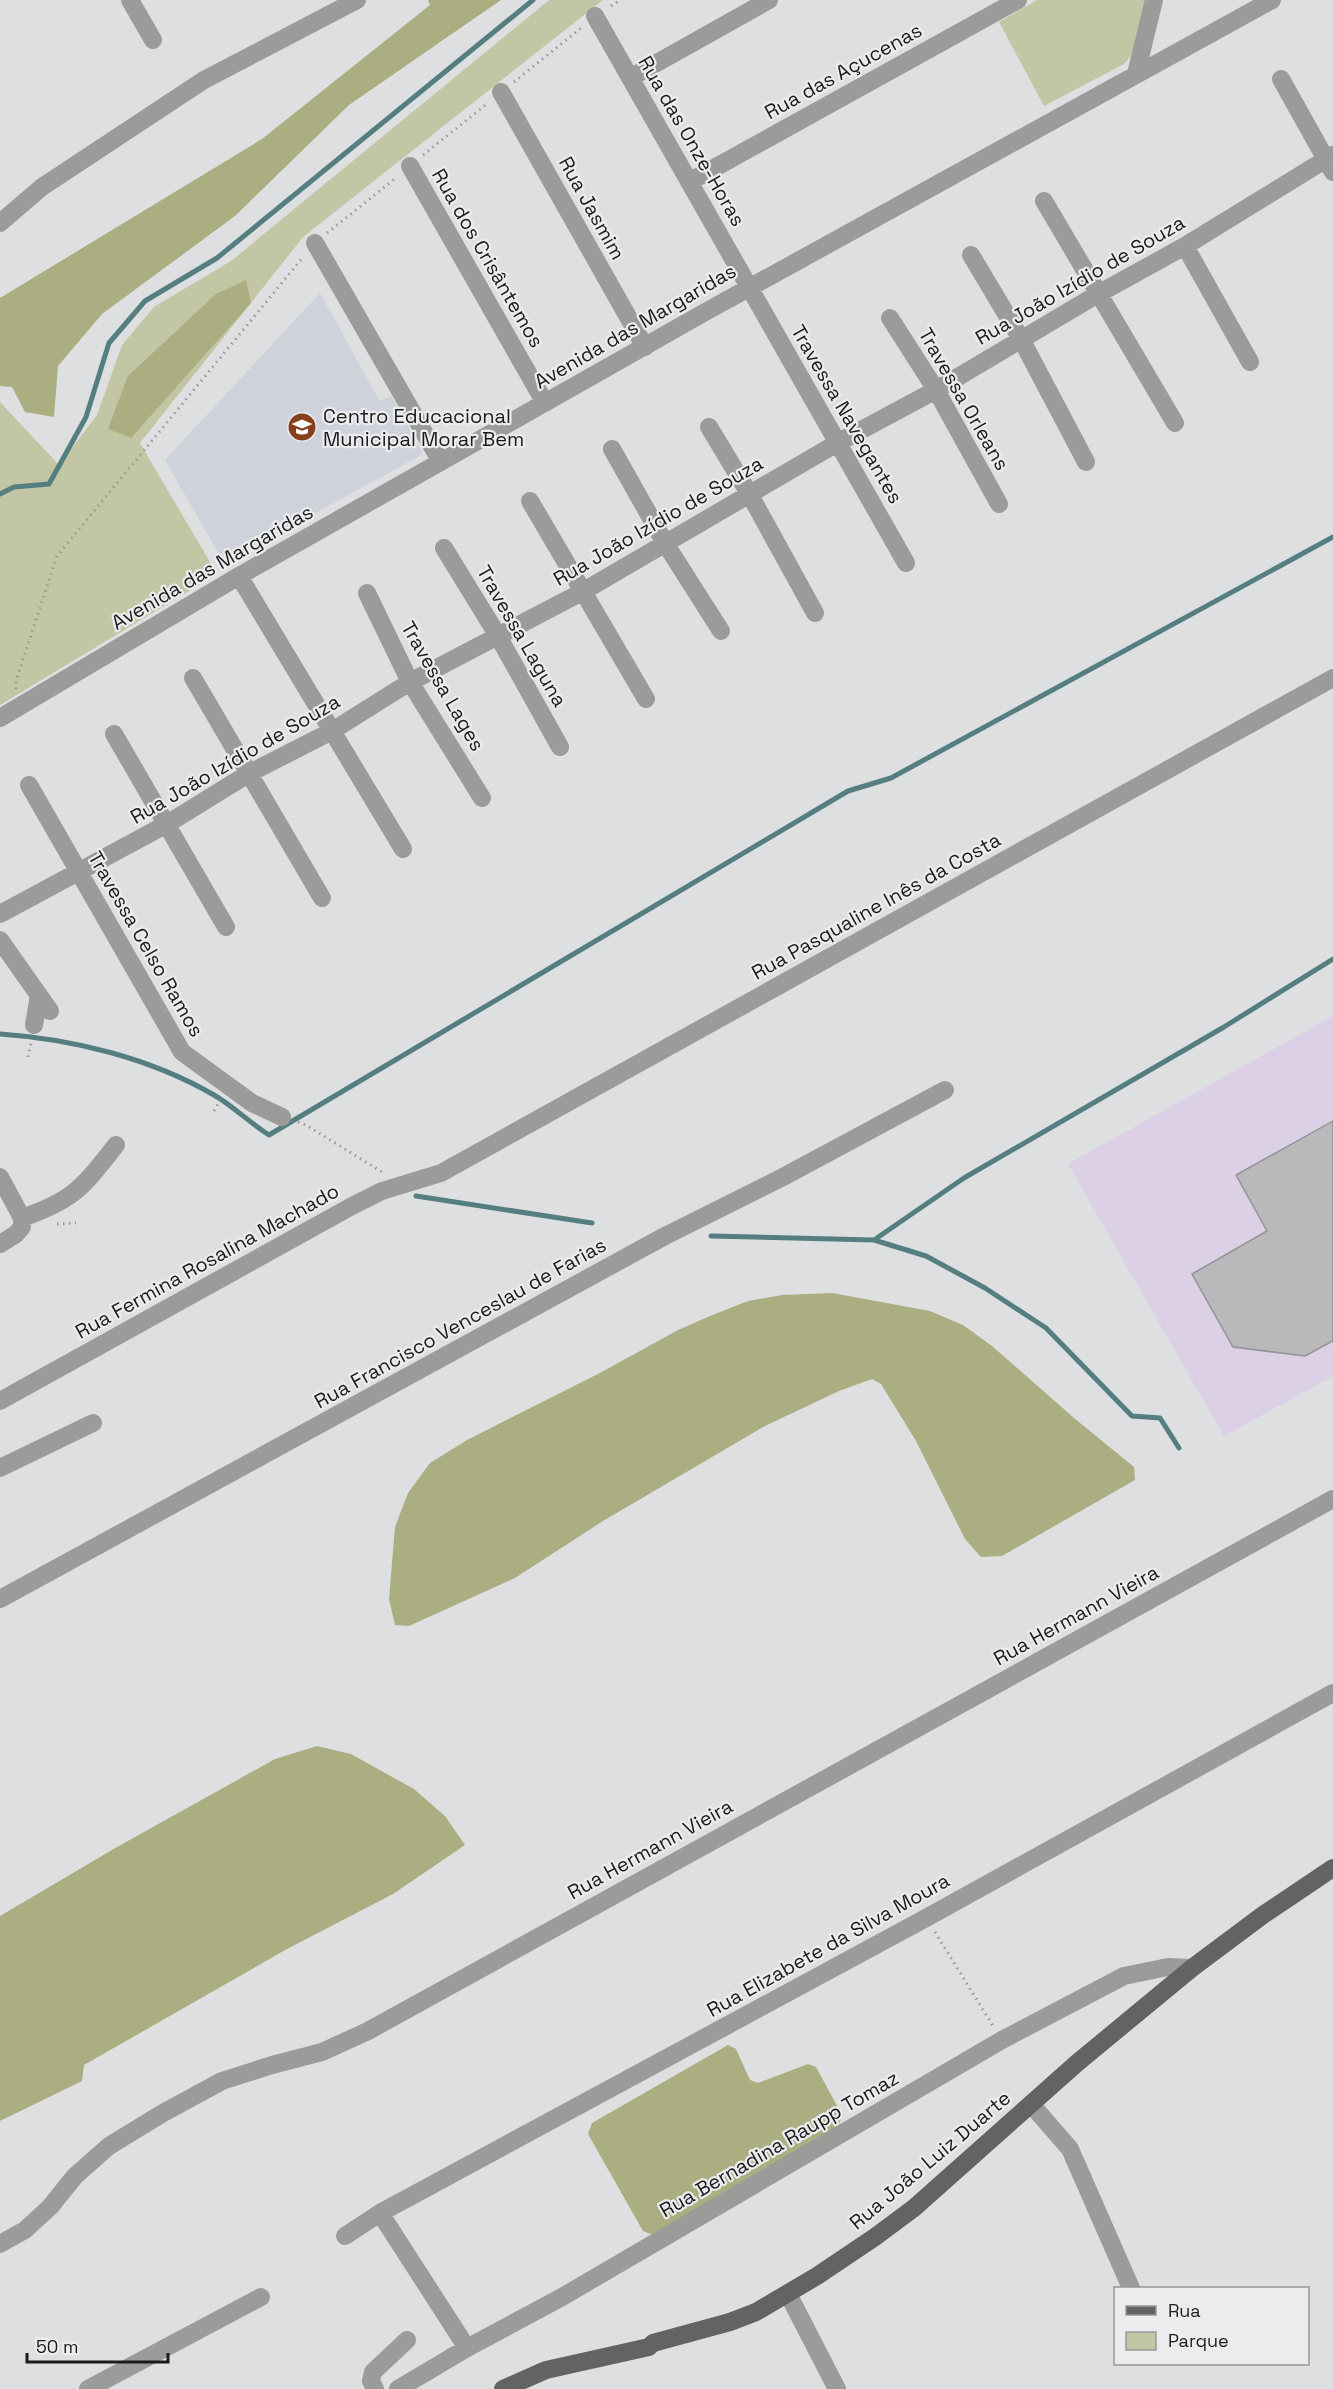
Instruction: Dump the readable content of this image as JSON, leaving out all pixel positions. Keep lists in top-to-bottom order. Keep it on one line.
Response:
{"streets":{"main road":["Rua João Luiz Duarte"],"street":["Rua das Açucenas","Rua das Onze-Horas","Rua Jasmim","Rua dos Crisântemos","Rua João Izídio de Souza","Avenida das Margaridas","Travessa Orleans","Travessa Navegantes","Travessa Laguna","Travessa Lages","Rua Pasqualine Inês da Costa","Travessa Celso Ramos","Rua Fermina Rosalina Machado","Rua Francisco Venceslau de Farias","Rua Hermann Vieira","Rua Elizabete da Silva Moura","Rua Bernadina Raupp Tomaz"]},"crossings":[["Rua das Açucenas","Rua das Onze-Horas"],["Rua das Onze-Horas","Avenida das Margaridas"],["Rua das Onze-Horas","Travessa Navegantes"],["Rua Jasmim","Avenida das Margaridas"],["Rua dos Crisântemos","Avenida das Margaridas"],["Rua João Izídio de Souza","Travessa Orleans"],["Rua João Izídio de Souza","Travessa Navegantes"],["Rua João Izídio de Souza","Travessa Laguna"],["Rua João Izídio de Souza","Travessa Lages"],["Rua João Izídio de Souza","Travessa Celso Ramos"],["Avenida das Margaridas","Travessa Navegantes"],["Rua Pasqualine Inês da Costa","Rua Fermina Rosalina Machado"],["Rua Bernadina Raupp Tomaz","Rua João Luiz Duarte"]],"places":{"school or university":["Centro Educacional Municipal Morar Bem"]},"legend":["Rua","Parque"],"scale_bar":"50 m"}
